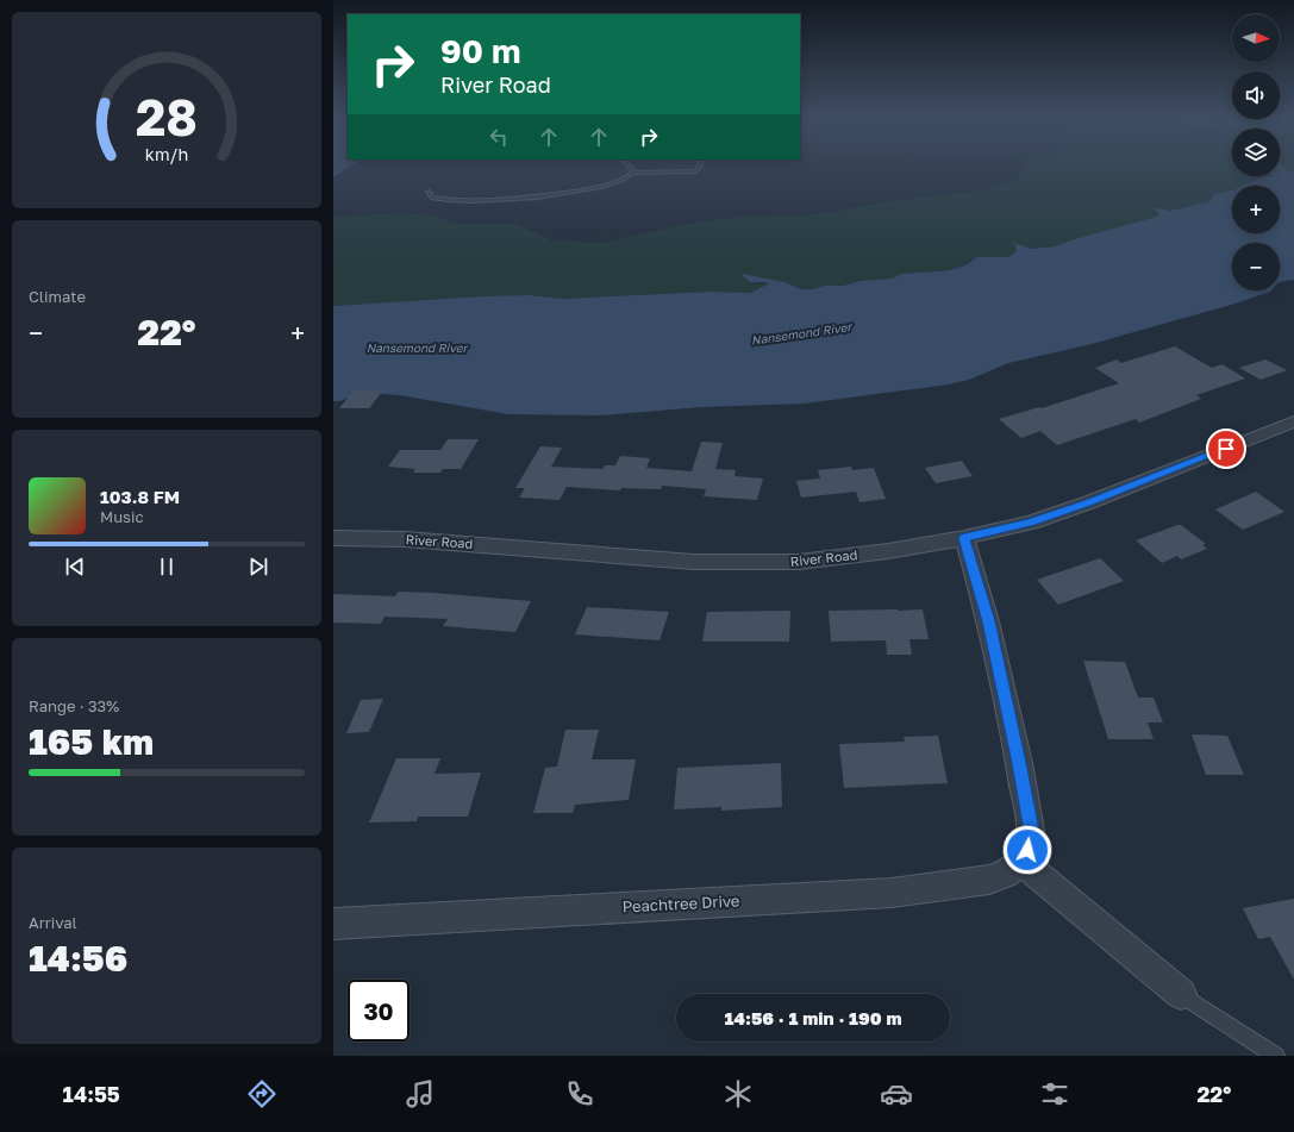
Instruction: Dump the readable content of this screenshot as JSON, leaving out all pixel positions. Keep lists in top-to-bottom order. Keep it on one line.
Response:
{"streets":{"street":["River Road","Peachtree Drive"]},"water":["Nansemond River"],"north":"right","page":{"map_buttons":["+","−"],"turn":["90 m","River Road"],"tile":["Climate",["Range · 33%","165 km"],["Arrival","14:56"]],"heat":["−","22°","+"],"song":["103.8 FM","Music"],"limit":"30","trip":"14:56 · 1 min · 190 m","tabs":["14:55","22°"],"gauge":["28","km/h"]}}
